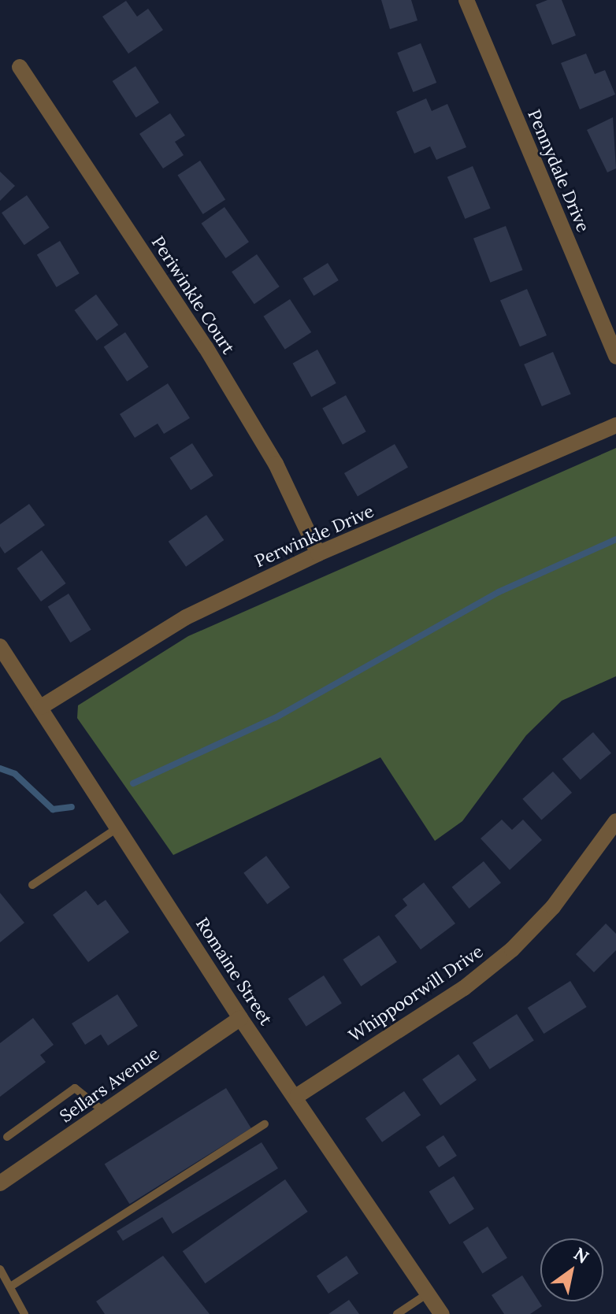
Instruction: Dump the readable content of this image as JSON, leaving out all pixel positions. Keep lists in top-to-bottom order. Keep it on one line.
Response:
{"streets":{"street":["Pennydale Drive","Periwinkle Court","Perwinkle Drive","Romaine Street","Whippoorwill Drive","Sellars Avenue"]},"crossings":[["Periwinkle Court","Perwinkle Drive"],["Perwinkle Drive","Romaine Street"],["Romaine Street","Whippoorwill Drive"],["Romaine Street","Sellars Avenue"]],"north":"top right"}
